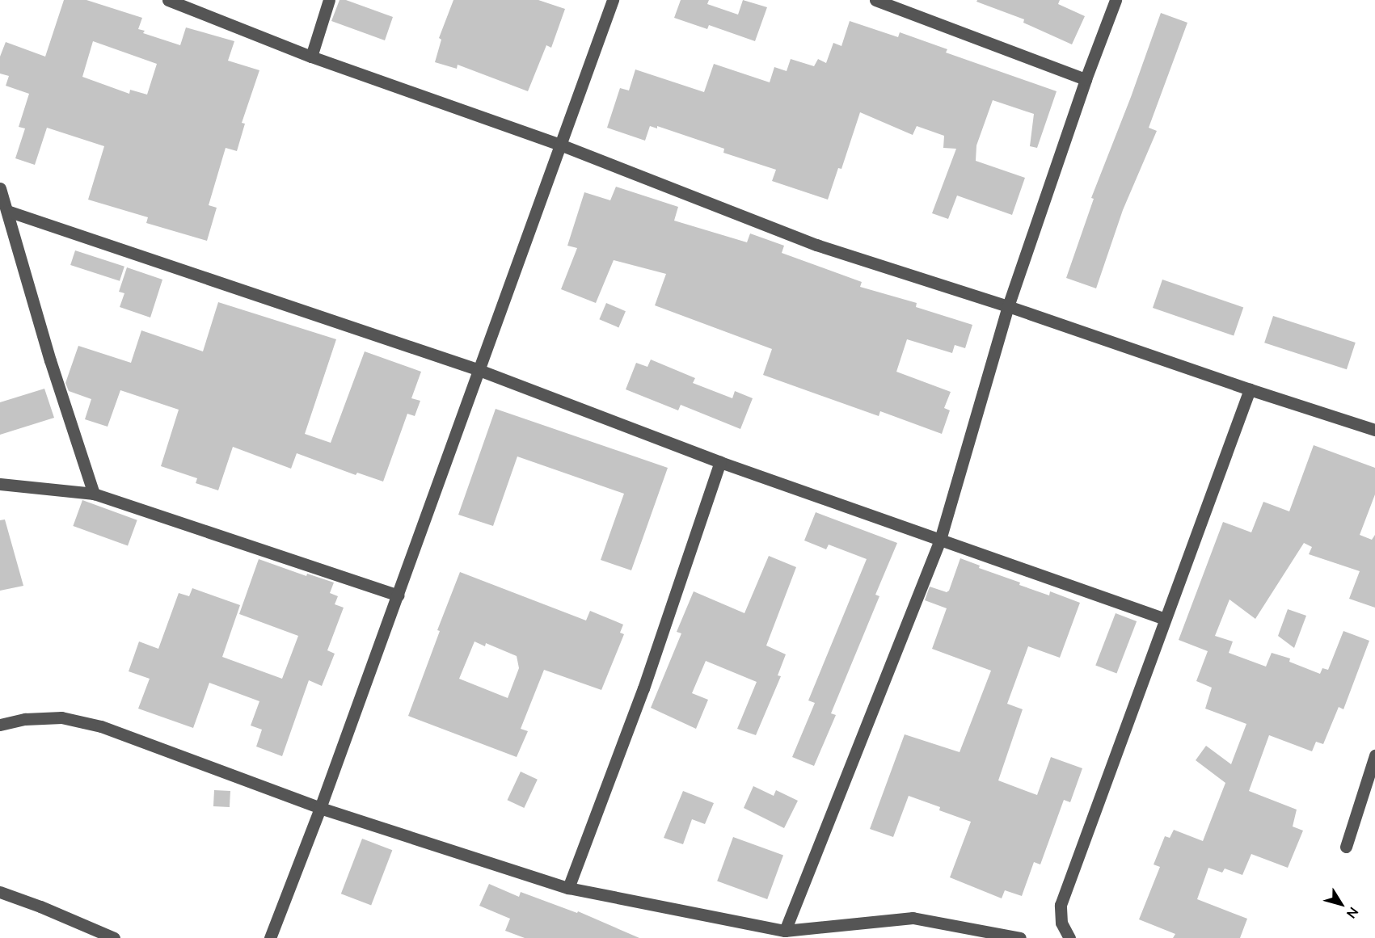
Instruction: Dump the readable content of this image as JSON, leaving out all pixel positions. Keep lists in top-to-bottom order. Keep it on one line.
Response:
{"north":"bottom right"}
